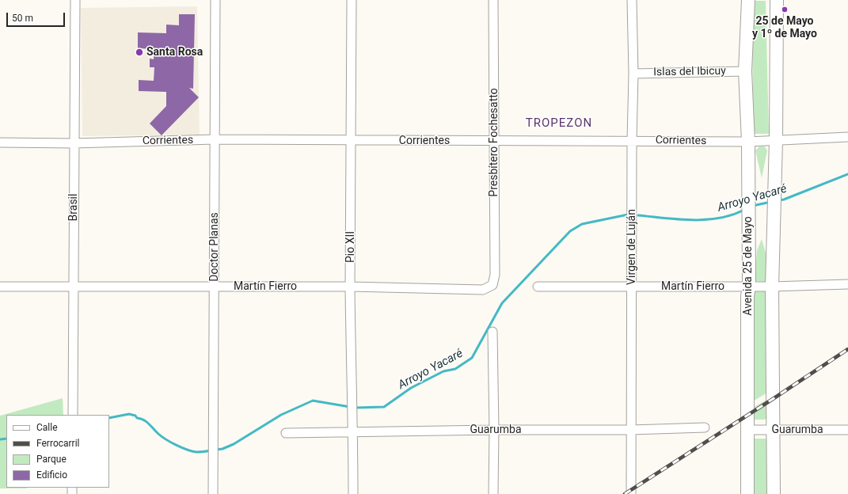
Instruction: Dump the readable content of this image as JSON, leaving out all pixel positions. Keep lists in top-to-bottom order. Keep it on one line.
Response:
{"streets":{"main road":["Avenida 25 de Mayo"],"street":["Islas del Ibicuy","Corrientes","Presbítero Fochesatto","Brasil","Doctor Planas","Pio XII","Virgen de Luján","Martín Fierro","Guarumba"]},"crossings":[["Islas del Ibicuy","Virgen de Luján"],["Islas del Ibicuy","Avenida 25 de Mayo"],["Corrientes","Presbítero Fochesatto"],["Corrientes","Brasil"],["Corrientes","Doctor Planas"],["Corrientes","Pio XII"],["Corrientes","Virgen de Luján"],["Corrientes","Avenida 25 de Mayo"],["Presbítero Fochesatto","Martín Fierro"],["Brasil","Martín Fierro"],["Doctor Planas","Martín Fierro"],["Pio XII","Martín Fierro"],["Pio XII","Guarumba"],["Virgen de Luján","Martín Fierro"],["Virgen de Luján","Guarumba"],["Avenida 25 de Mayo","Martín Fierro"],["Avenida 25 de Mayo","Guarumba"]],"districts":["TROPEZON"],"water":["Arroyo Yacaré"],"places":["25 de Mayo y 1º de Mayo","Santa Rosa"],"legend":["Calle","Ferrocarril","Parque","Edificio"],"scale_bar":"50 m"}
